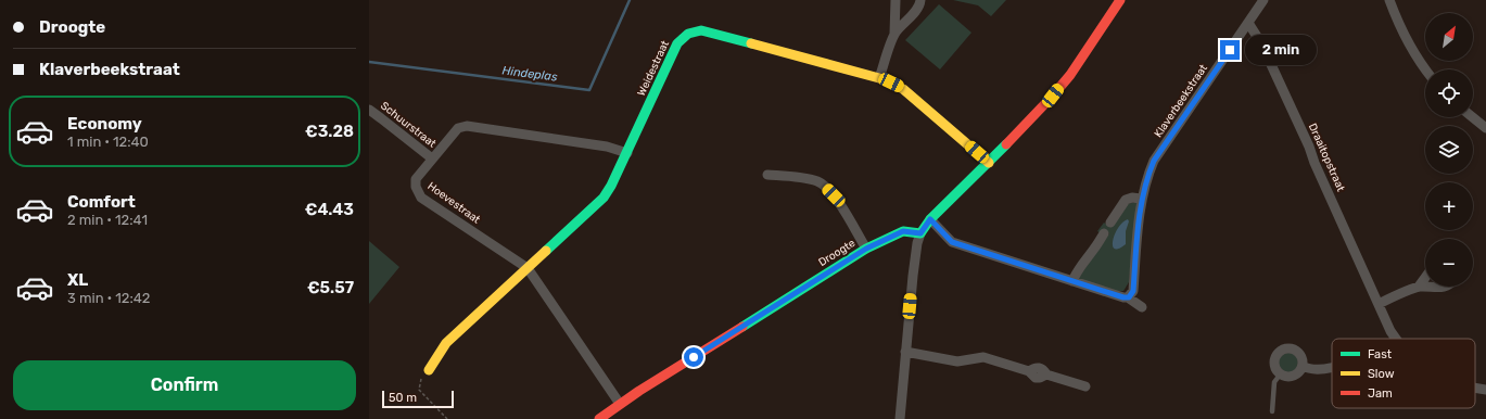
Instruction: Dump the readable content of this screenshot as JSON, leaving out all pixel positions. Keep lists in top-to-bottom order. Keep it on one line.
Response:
{"streets":{"street":["Weidestraat","Klaverbeekstraat","Schuurstraat","Draaitopstraat","Hoevestraat","Droogte"]},"crossings":[["Weidestraat","Hoevestraat"],["Klaverbeekstraat","Draaitopstraat"],["Schuurstraat","Hoevestraat"],["Hoevestraat","Droogte"]],"water":["Hindeplas"],"legend":["Fast","Slow","Jam"],"scale_bar":"50 m","north":"top right","page":{"banner":["Droogte","Klaverbeekstraat"],"map_buttons":["+","−"],"bubble":"2 min","list":[{"name":"Economy","note":"1 min · 12:40","value":"€3.28"},{"name":"Comfort","note":"2 min · 12:41","value":"€4.43"},{"name":"XL","note":"3 min · 12:42","value":"€5.57"}],"buttons":"Confirm","scale":"50 m"}}
